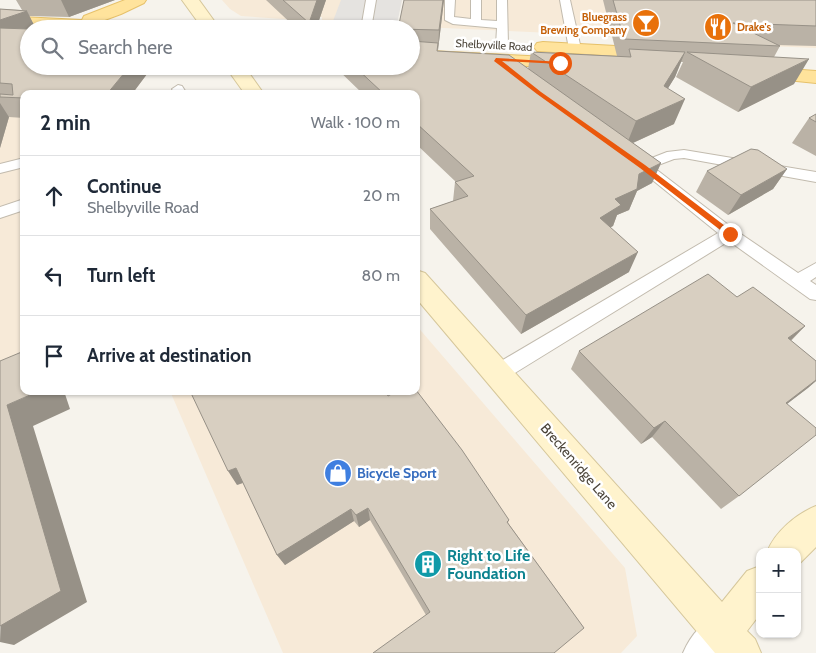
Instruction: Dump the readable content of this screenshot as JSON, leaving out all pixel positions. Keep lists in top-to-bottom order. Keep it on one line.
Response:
{"streets":{"main road":["Shelbyville Road","Breckenridge Lane"]},"places":{"bar":["Bluegrass Brewing Company"],"restaurant":["Drake's"],"shop":["Bicycle Sport"],"building":["Right to Life Foundation"]},"page":{"search":"Search here","heading":["2 min","Walk · 100 m"],"list":[["Continue","Shelbyville Road","20 m"],["Turn left","80 m"],"Arrive at destination"],"map_buttons":["+","−"]}}
